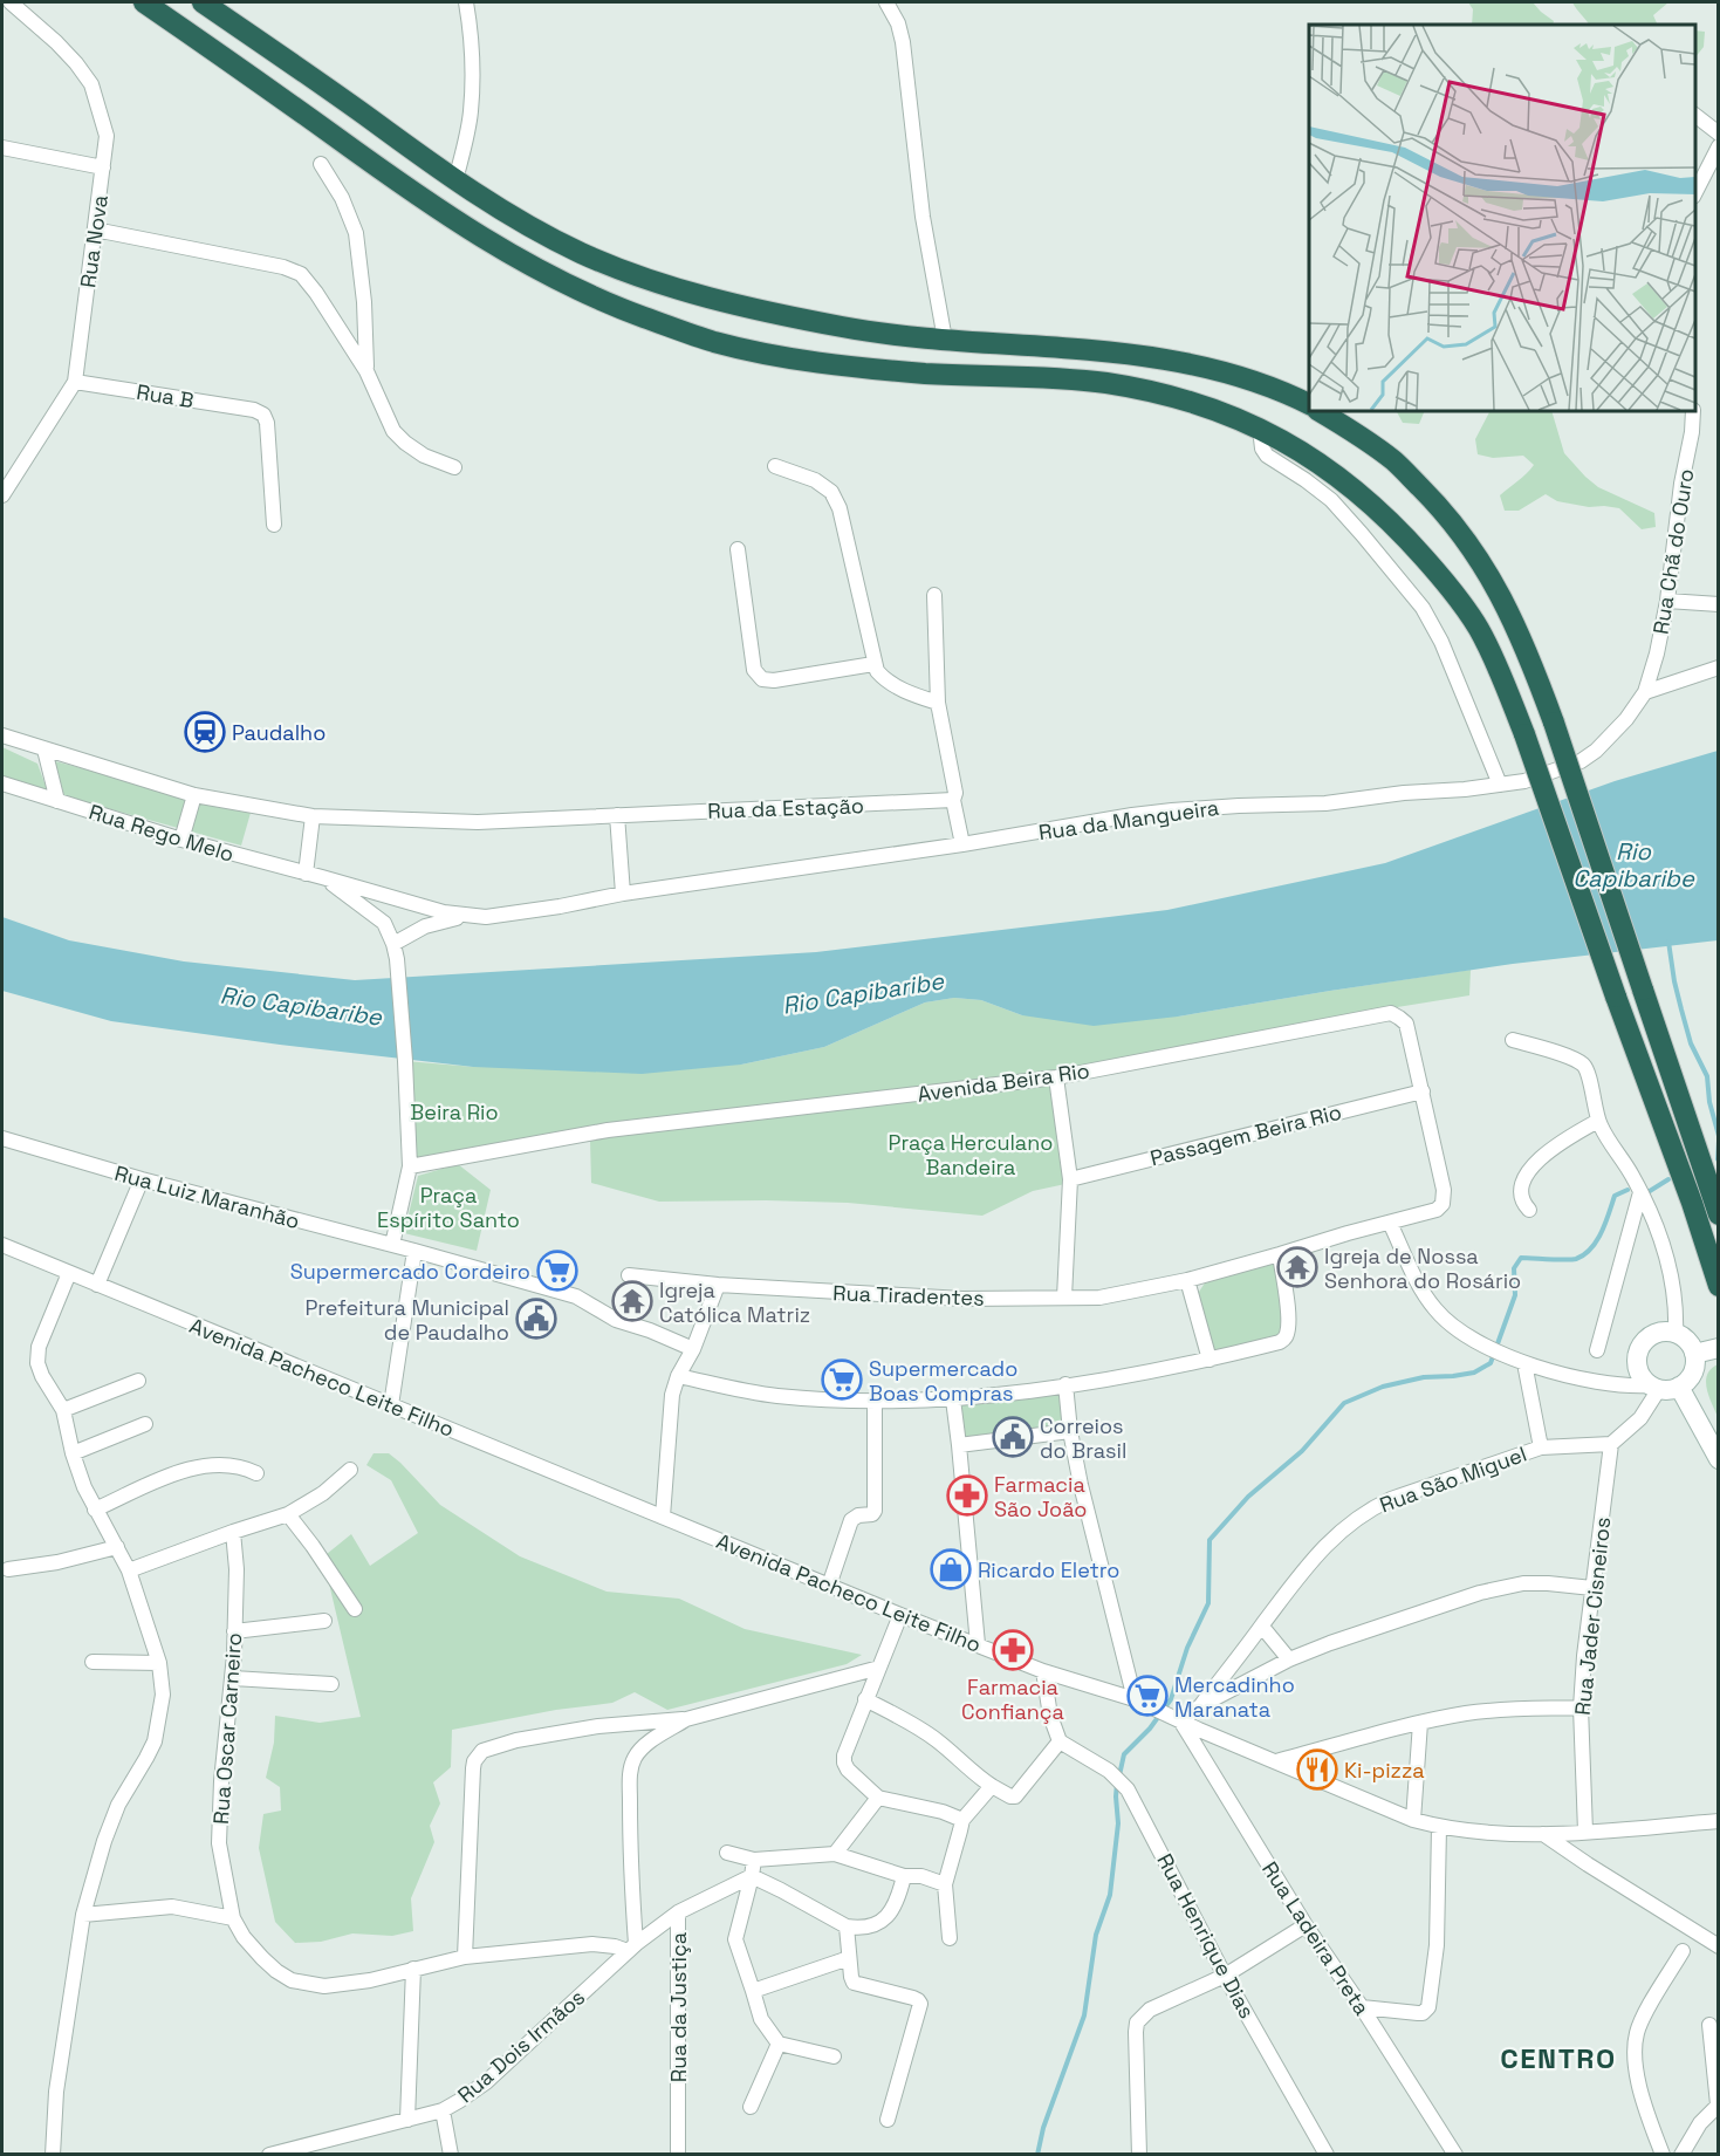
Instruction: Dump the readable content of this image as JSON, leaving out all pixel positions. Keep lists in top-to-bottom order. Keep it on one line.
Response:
{"streets":{"street":["Rua Nova","Rua B","Rua Chã do Ouro","Rua da Estação","Rua da Mangueira","Rua Rego Melo","Avenida Beira Rio","Passagem Beira Rio","Rua Luiz Maranhão","Rua Tiradentes","Avenida Pacheco Leite Filho","Rua São Miguel","Rua Jader Cisneiros","Rua Oscar Carneiro","Rua Henrique Dias","Rua Ladeira Preta","Rua da Justiça","Rua Dois Irmãos"]},"crossings":[["Rua Nova","Rua B"],["Rua Chã do Ouro","Rua da Mangueira"],["Rua da Mangueira","Rua Rego Melo"],["Avenida Beira Rio","Passagem Beira Rio"],["Avenida Beira Rio","Rua Tiradentes"],["Avenida Pacheco Leite Filho","Rua São Miguel"],["Avenida Pacheco Leite Filho","Rua Jader Cisneiros"],["Avenida Pacheco Leite Filho","Rua Ladeira Preta"],["Rua São Miguel","Rua Jader Cisneiros"],["Rua São Miguel","Rua Ladeira Preta"],["Rua Oscar Carneiro","Rua da Justiça"],["Rua Oscar Carneiro","Rua Dois Irmãos"],["Rua da Justiça","Rua Dois Irmãos"]],"districts":["CENTRO"],"water":["Rio Capibaribe"],"parks":["Beira Rio","Praça Herculano Bandeira","Praça Espírito Santo"],"places":{"station":["Paudalho"],"temple":["Igreja de Nossa Senhora do Rosário","Igreja Católica Matriz"],"supermarket":["Supermercado Cordeiro","Supermercado Boas Compras","Mercadinho Maranata"],"public building":["Prefeitura Municipal de Paudalho","Correios do Brasil"],"pharmacy":["Farmacia São João","Farmacia Confiança"],"shop":["Ricardo Eletro"],"restaurant":["Ki-pizza"]}}
